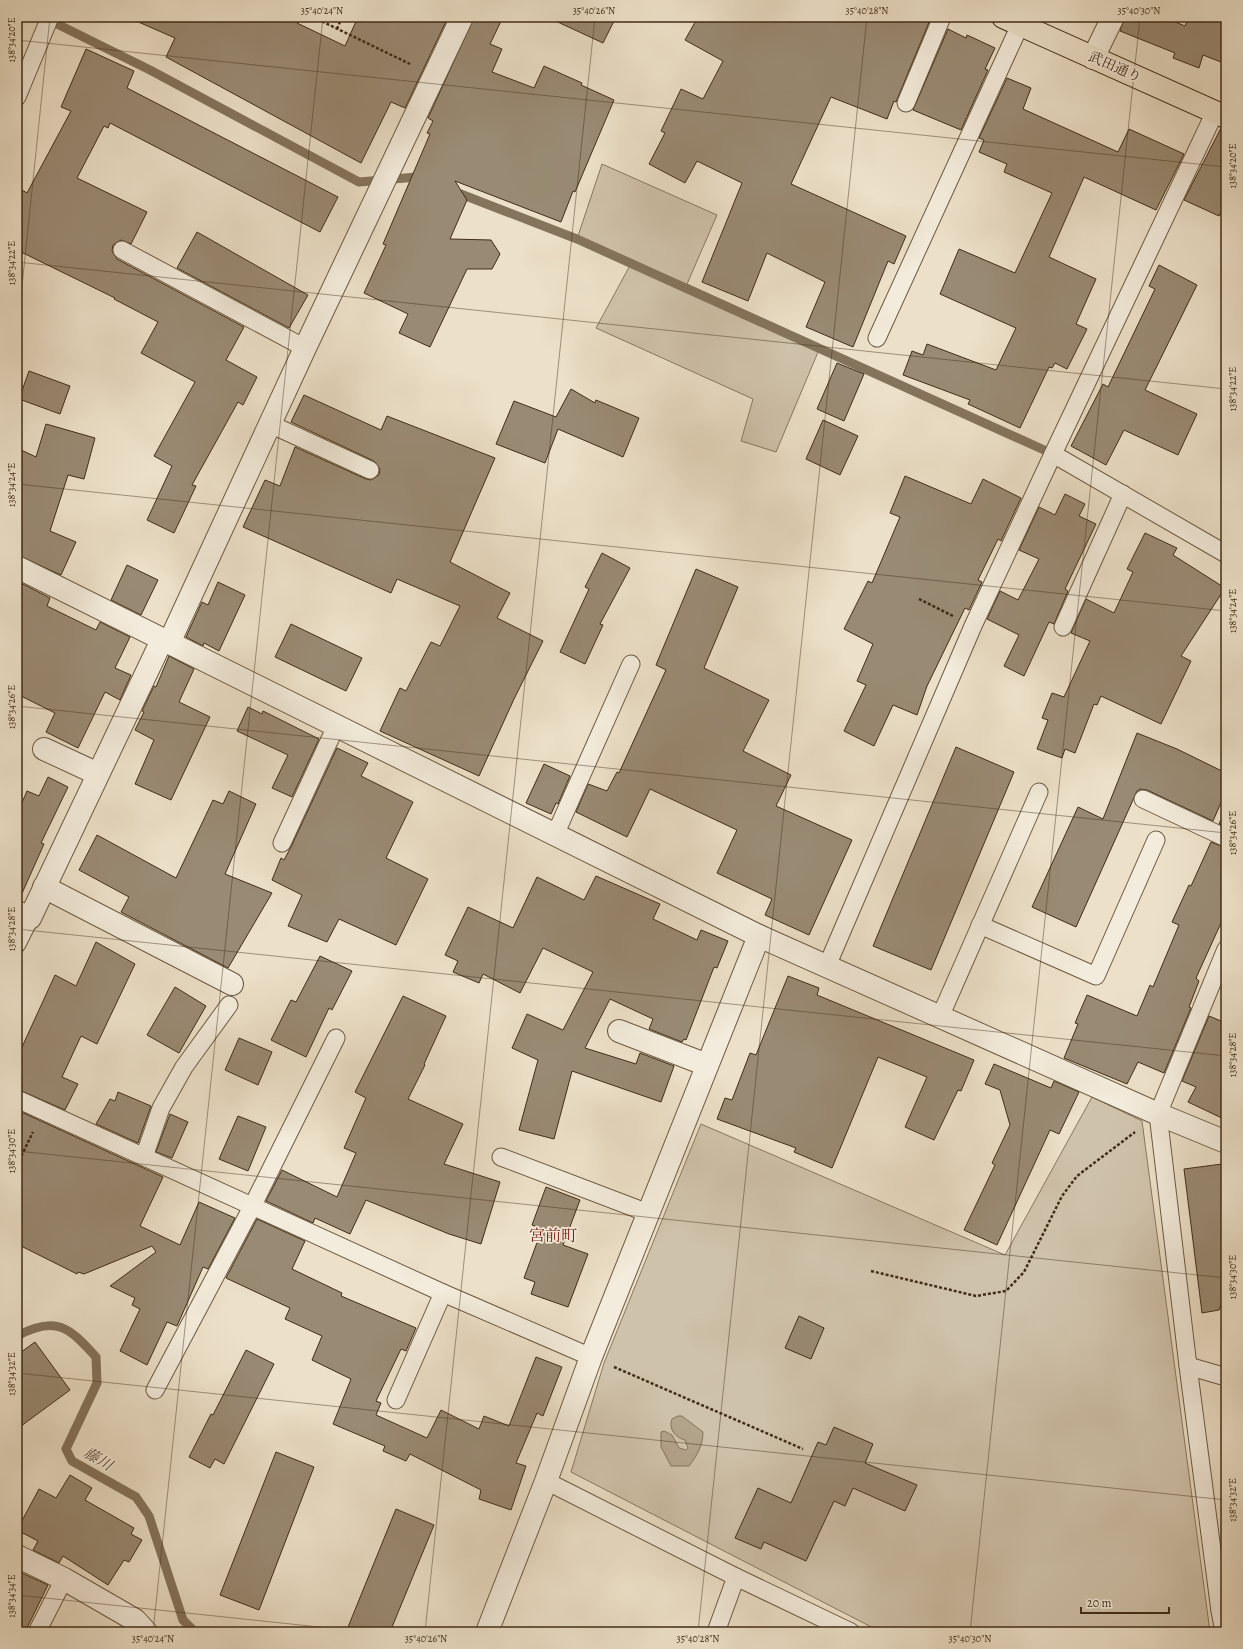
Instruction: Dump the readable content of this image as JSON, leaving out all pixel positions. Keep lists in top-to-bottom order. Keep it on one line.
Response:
{"streets":{"main road":["武田通り"]},"districts":["宮前町"],"water":["藤川"],"scale_bar":"20 m","coordinates":["35°40'24\"N","35°40'26\"N","35°40'28\"N","35°40'30\"N","138°34'20\"E","138°34'22\"E","138°34'24\"E","138°34'26\"E","138°34'28\"E","138°34'30\"E","138°34'32\"E","138°34'34\"E"]}
